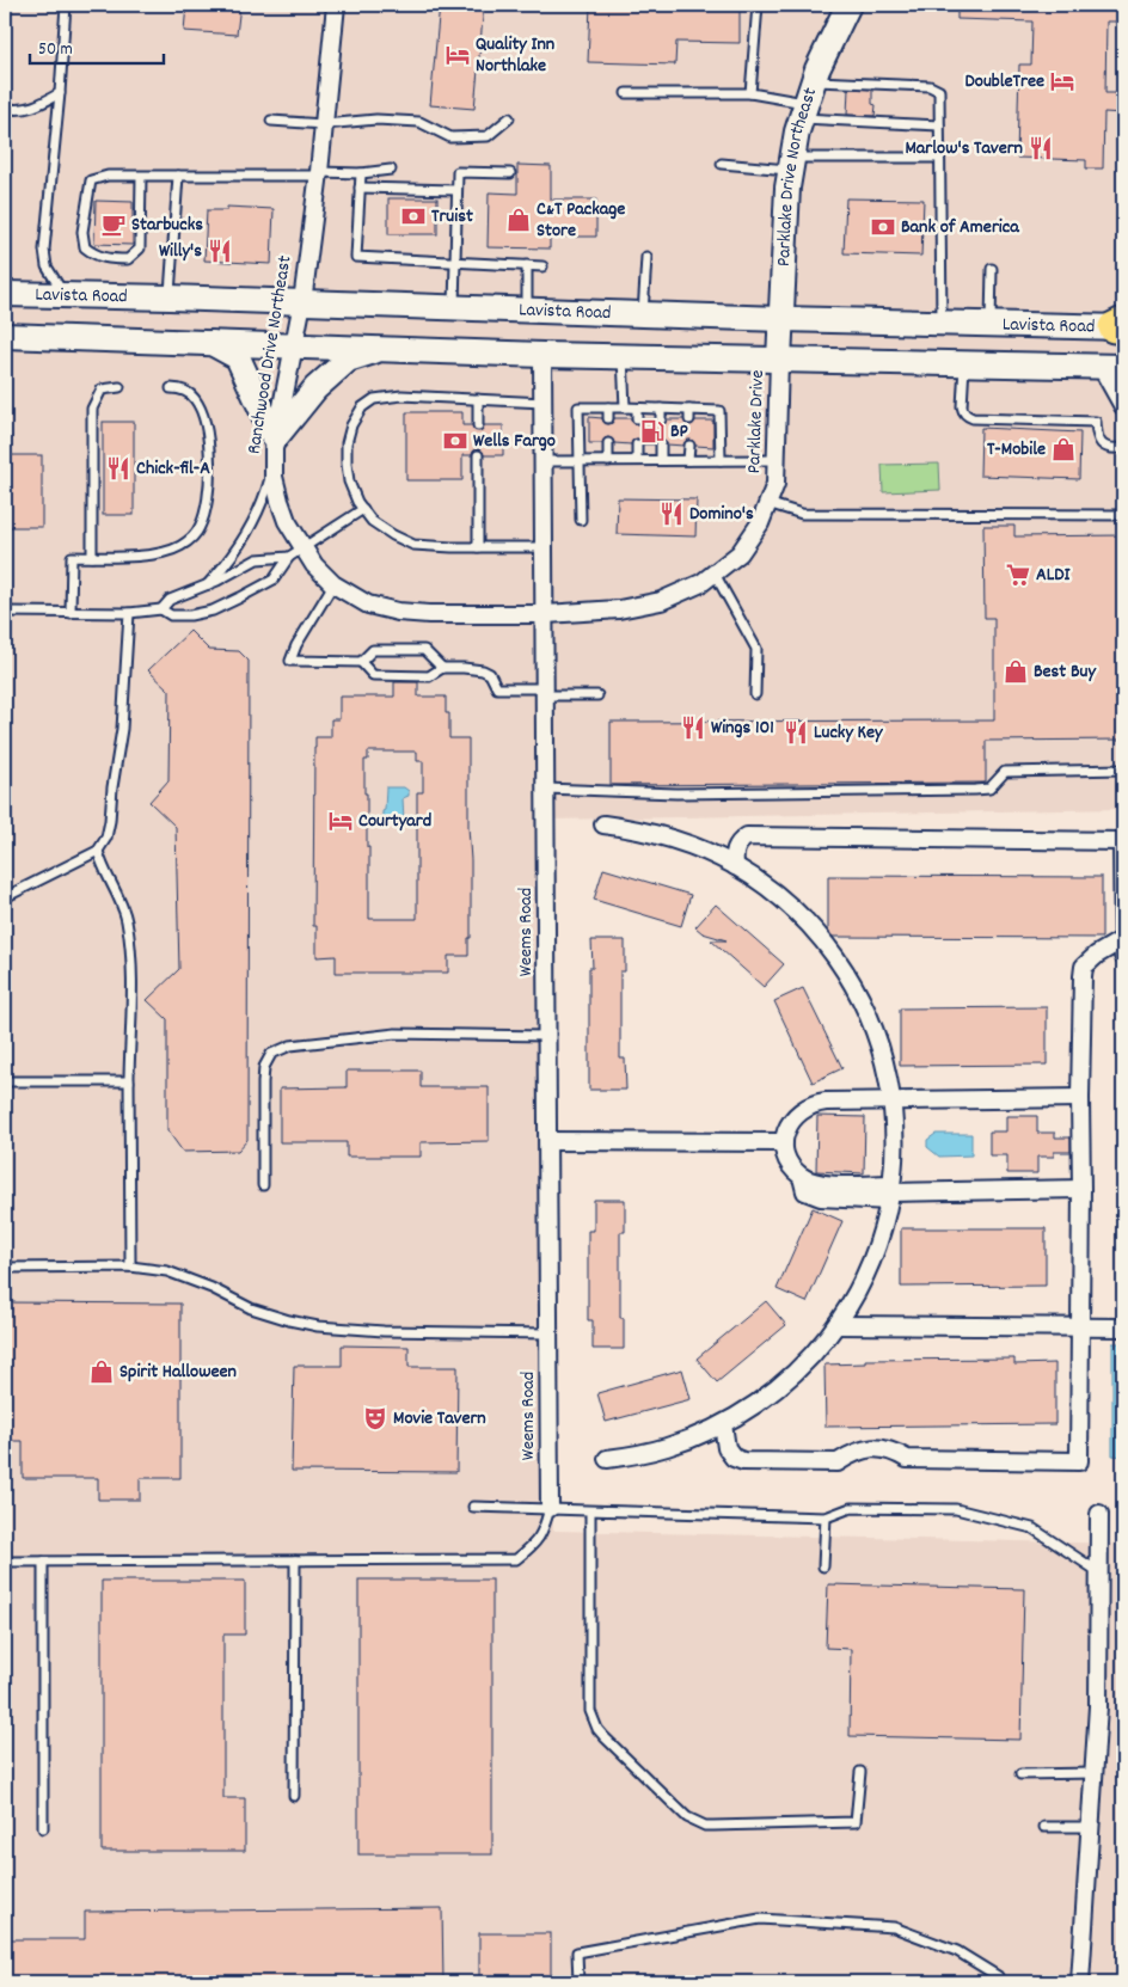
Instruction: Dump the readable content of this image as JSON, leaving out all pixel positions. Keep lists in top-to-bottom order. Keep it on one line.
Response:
{"streets":{"main road":["Parklake Drive Northeast","Lavista Road"],"street":["Ranchwood Drive Northeast","Parklake Drive","Weems Road"]},"crossings":[["Parklake Drive Northeast","Lavista Road"],["Parklake Drive Northeast","Parklake Drive"],["Lavista Road","Ranchwood Drive Northeast"],["Lavista Road","Parklake Drive"],["Lavista Road","Weems Road"],["Ranchwood Drive Northeast","Parklake Drive"],["Ranchwood Drive Northeast","Weems Road"],["Parklake Drive","Weems Road"]],"places":{"hotel":["Quality Inn Northlake","DoubleTree","Courtyard"],"restaurant":["Marlow's Tavern","Willy's","Chick-fil-A","Domino's","Wings 101","Lucky Key"],"bank":["Truist","Bank of America","Wells Fargo"],"shop":["C&T Package Store","T-Mobile","Best Buy","Spirit Halloween"],"cafe":["Starbucks"],"fuel station":["BP"],"supermarket":["ALDI"],"theatre":["Movie Tavern"]},"scale_bar":"50 m"}
